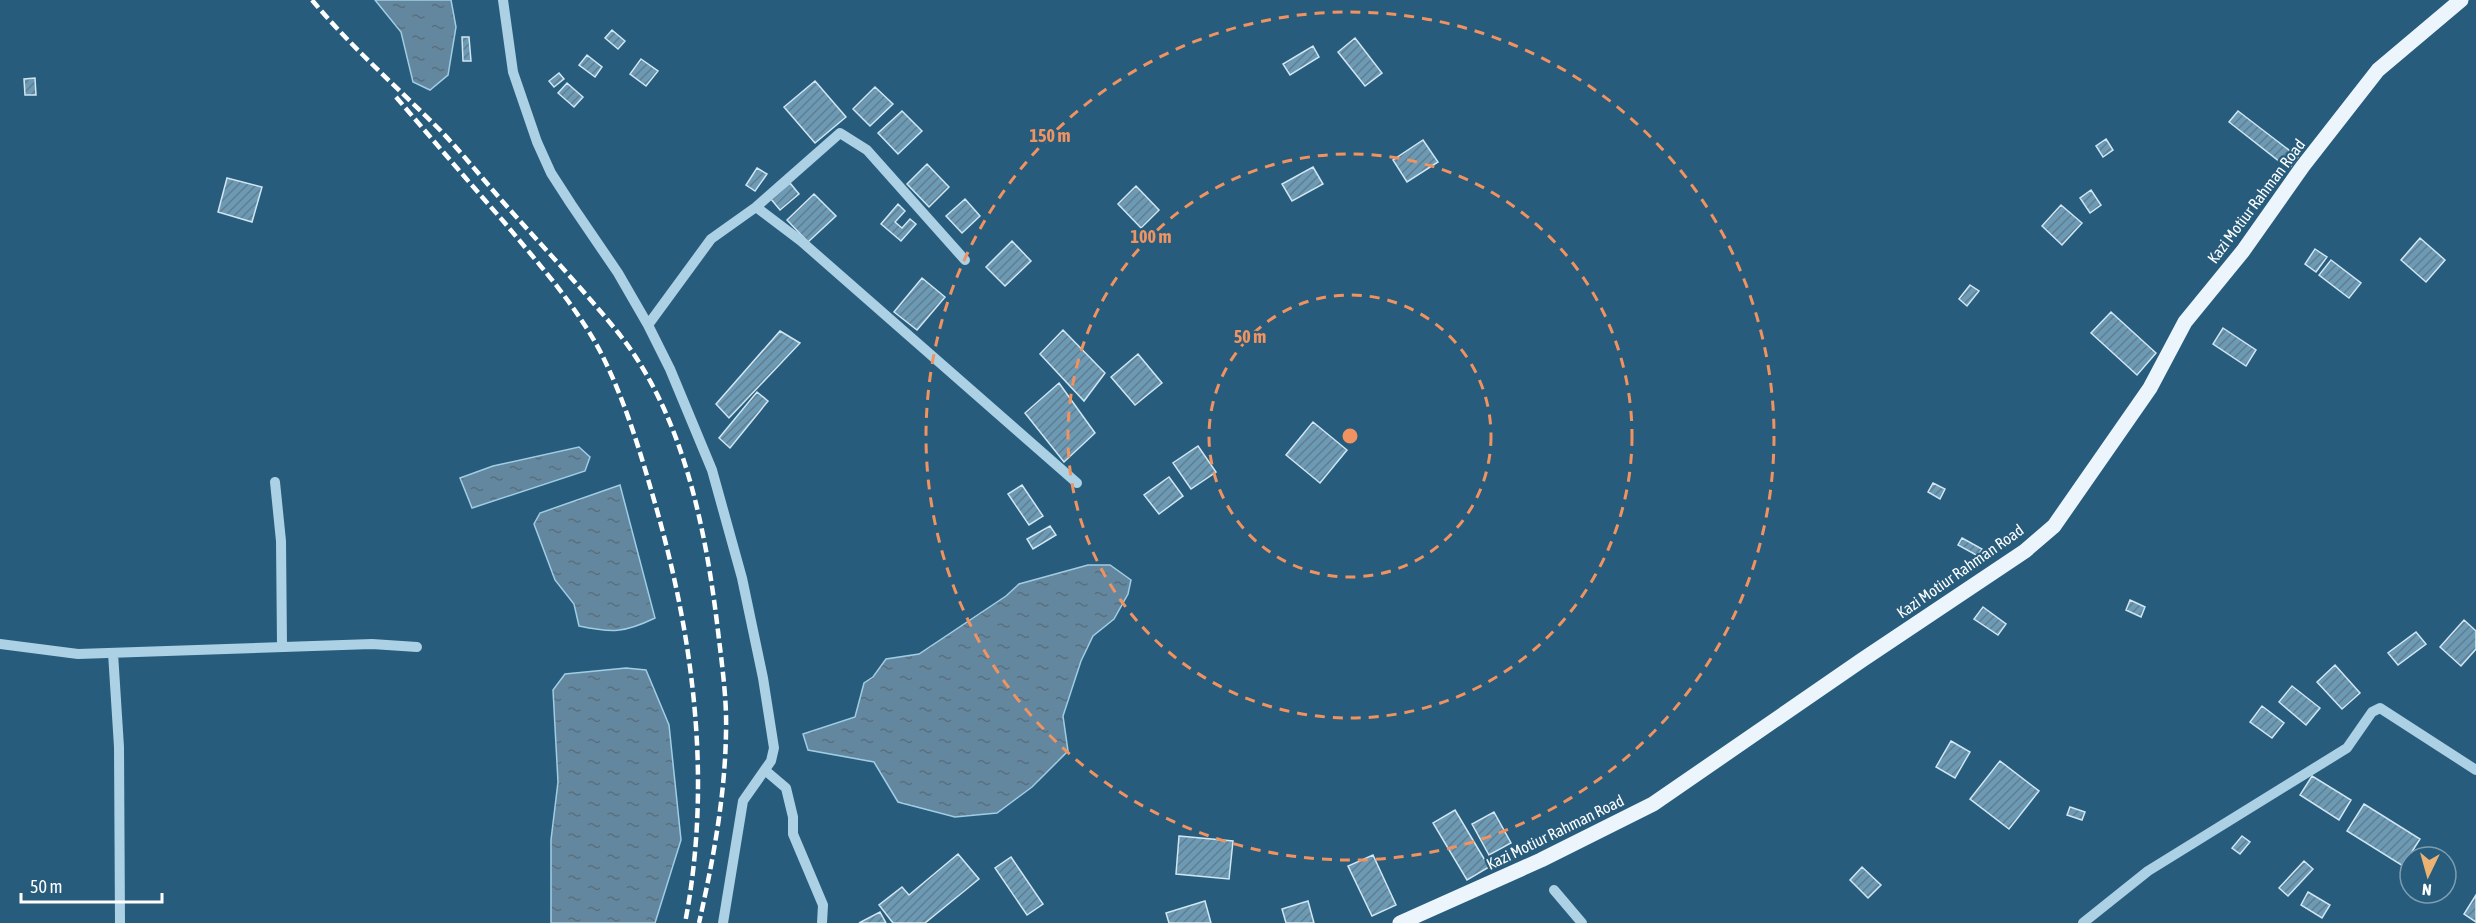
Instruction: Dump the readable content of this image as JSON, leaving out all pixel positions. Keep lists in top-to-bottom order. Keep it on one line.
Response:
{"streets":{"main road":["Kazi Motiur Rahman Road"]},"scale_bar":"50 m","north":"bottom","rings":["150 m","100 m","50 m"]}
